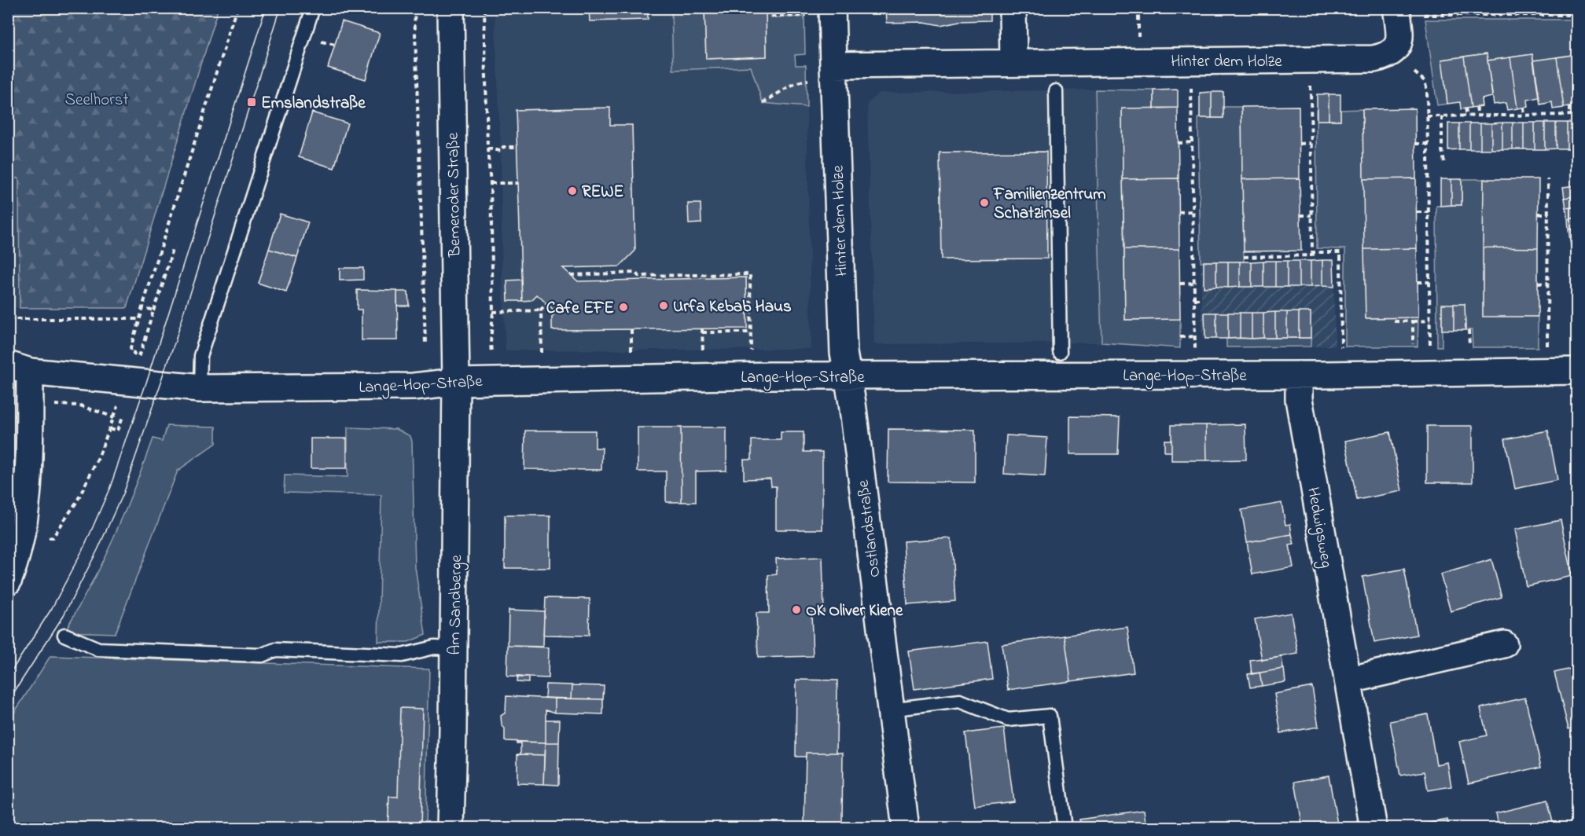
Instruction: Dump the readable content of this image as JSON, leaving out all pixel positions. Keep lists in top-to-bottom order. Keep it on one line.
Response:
{"streets":{"street":["Hinter dem Holze","Bemeroder Straße","Lange-Hop-Straße","Hedwigsweg","Ostlandstraße","Am Sandberge"]},"crossings":[["Hinter dem Holze","Lange-Hop-Straße"],["Hinter dem Holze","Ostlandstraße"],["Bemeroder Straße","Lange-Hop-Straße"],["Bemeroder Straße","Am Sandberge"],["Lange-Hop-Straße","Hedwigsweg"],["Lange-Hop-Straße","Ostlandstraße"],["Lange-Hop-Straße","Am Sandberge"]],"parks":["Seelhorst"],"places":{"transit":["Emslandstraße"],"other":["REWE","Familienzentrum Schatzinsel","Urfa Kebab Haus","Cafe EFE","OK Oliver Kiene"]}}
